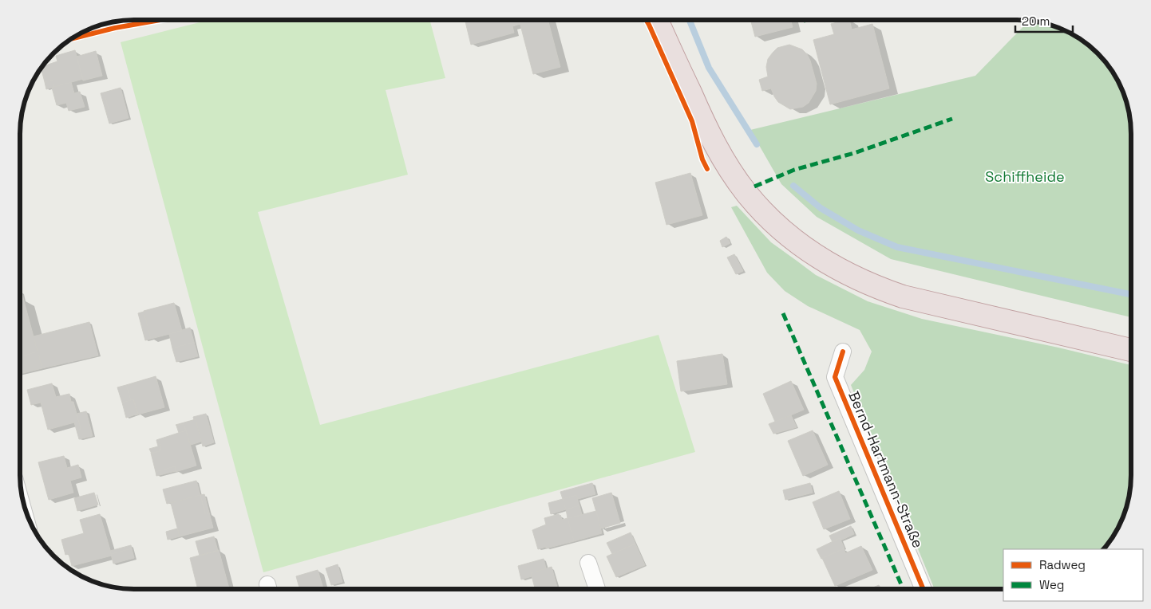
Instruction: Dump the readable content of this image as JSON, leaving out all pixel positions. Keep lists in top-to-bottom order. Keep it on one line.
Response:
{"streets":{"street":["Bernd-Hartmann-Straße"]},"parks":["Schiffheide"],"legend":["Radweg","Weg"],"scale_bar":"20 m"}
